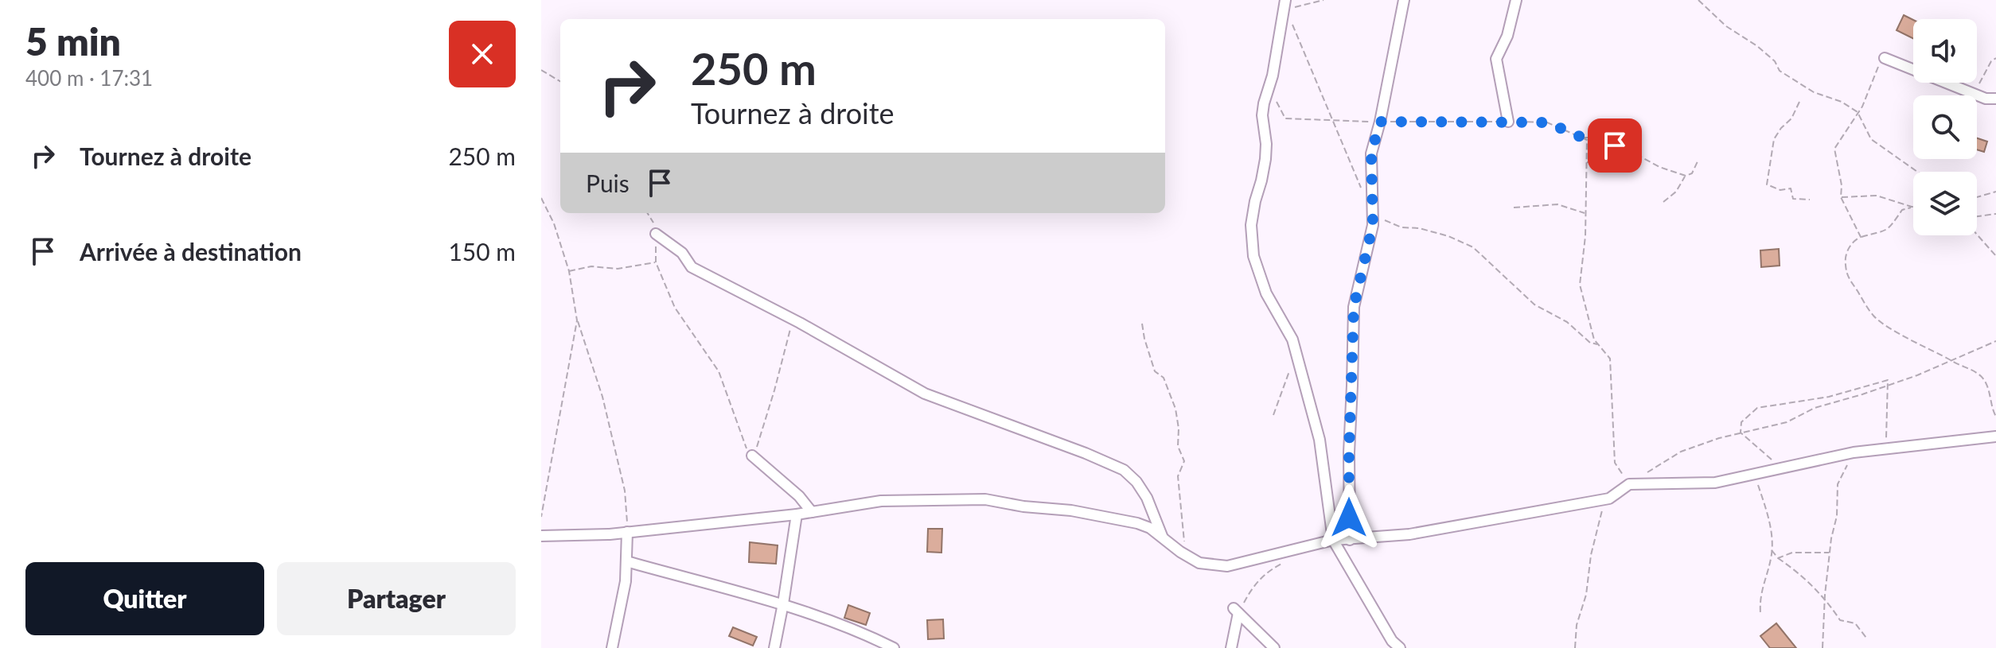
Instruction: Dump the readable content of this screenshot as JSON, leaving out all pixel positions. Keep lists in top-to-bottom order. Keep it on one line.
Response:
{"page":{"heading":["5 min","400 m · 17:31"],"turn":["250 m","Tournez à droite"],"list":[{"name":"Tournez à droite","value":"250 m"},{"name":"Arrivée à destination","value":"150 m"}],"then":"Puis","buttons":["Quitter","Partager"]}}
